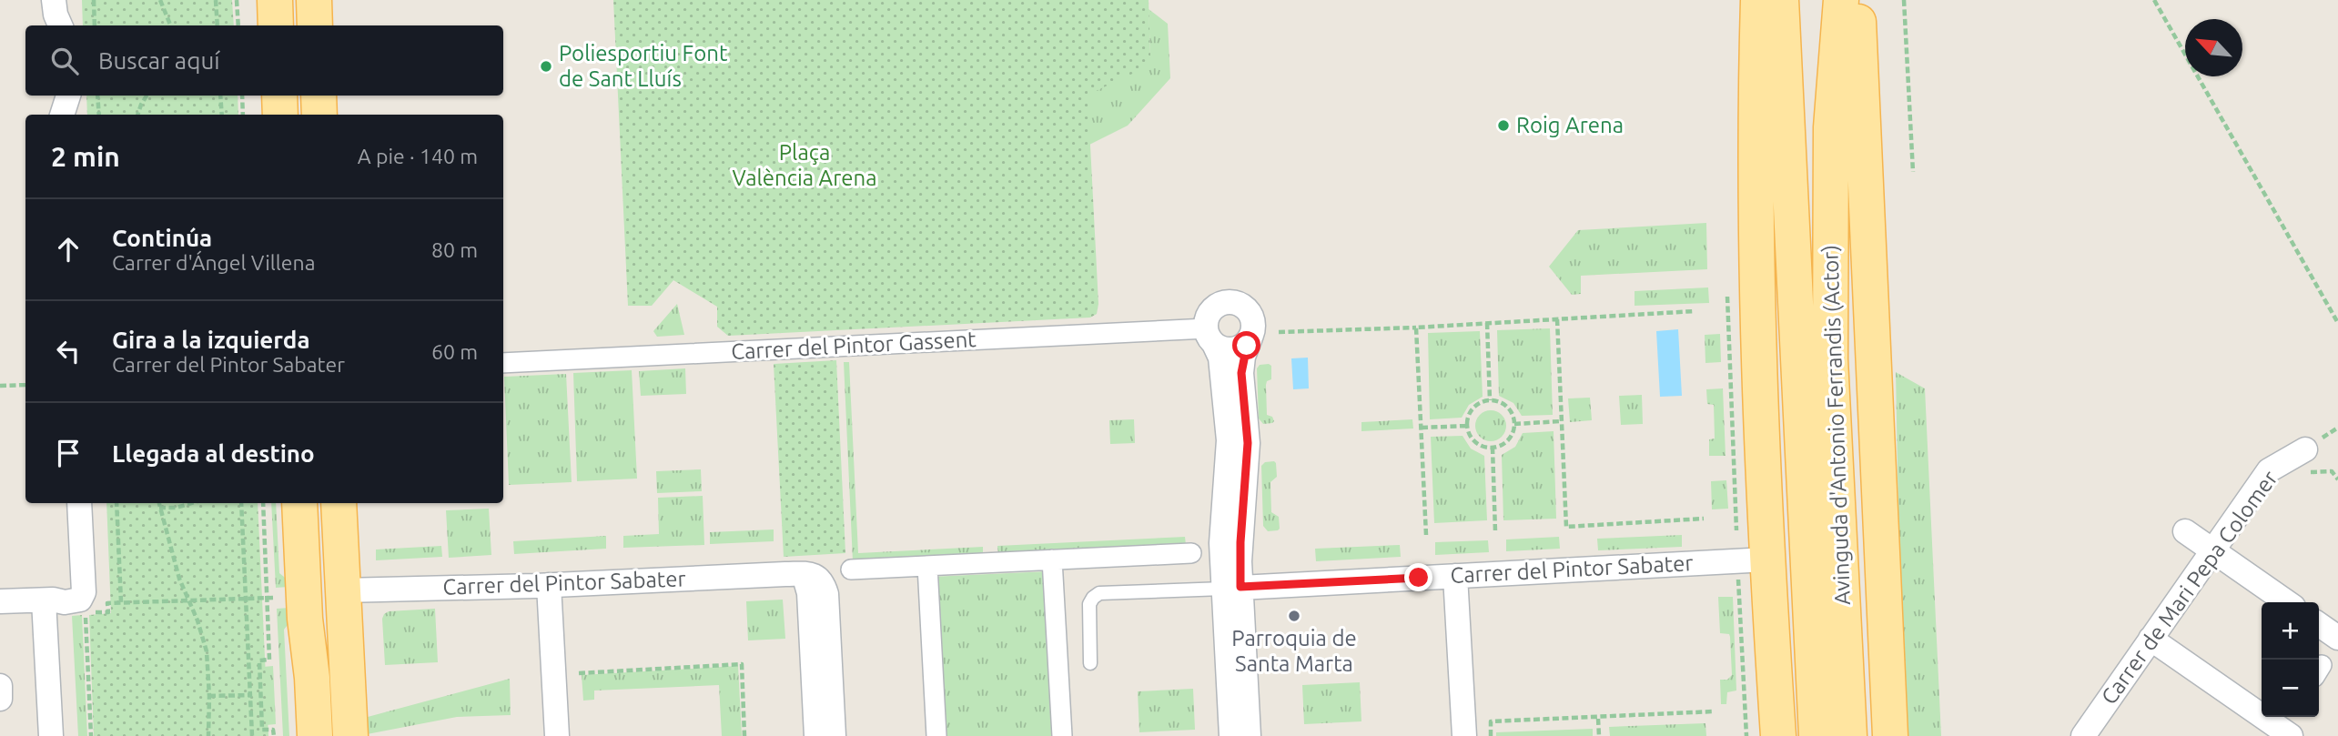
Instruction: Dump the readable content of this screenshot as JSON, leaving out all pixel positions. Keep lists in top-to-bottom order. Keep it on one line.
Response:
{"streets":{"main road":["Avinguda d'Antonio Ferrandis (Actor)"],"street":["Carrer del Pintor Gassent","Carrer del Pintor Sabater","Carrer de Mari Pepa Colomer"]},"parks":["Plaça València Arena"],"places":["Poliesportiu Font de Sant Lluís","Roig Arena","Parroquia de Santa Marta"],"north":"top left","page":{"search":"Buscar aquí","heading":["2 min","A pie · 140 m"],"list":[["Continúa","Carrer d'Ángel Villena","80 m"],["Gira a la izquierda","Carrer del Pintor Sabater","60 m"],"Llegada al destino"],"map_buttons":["+","−"]}}
